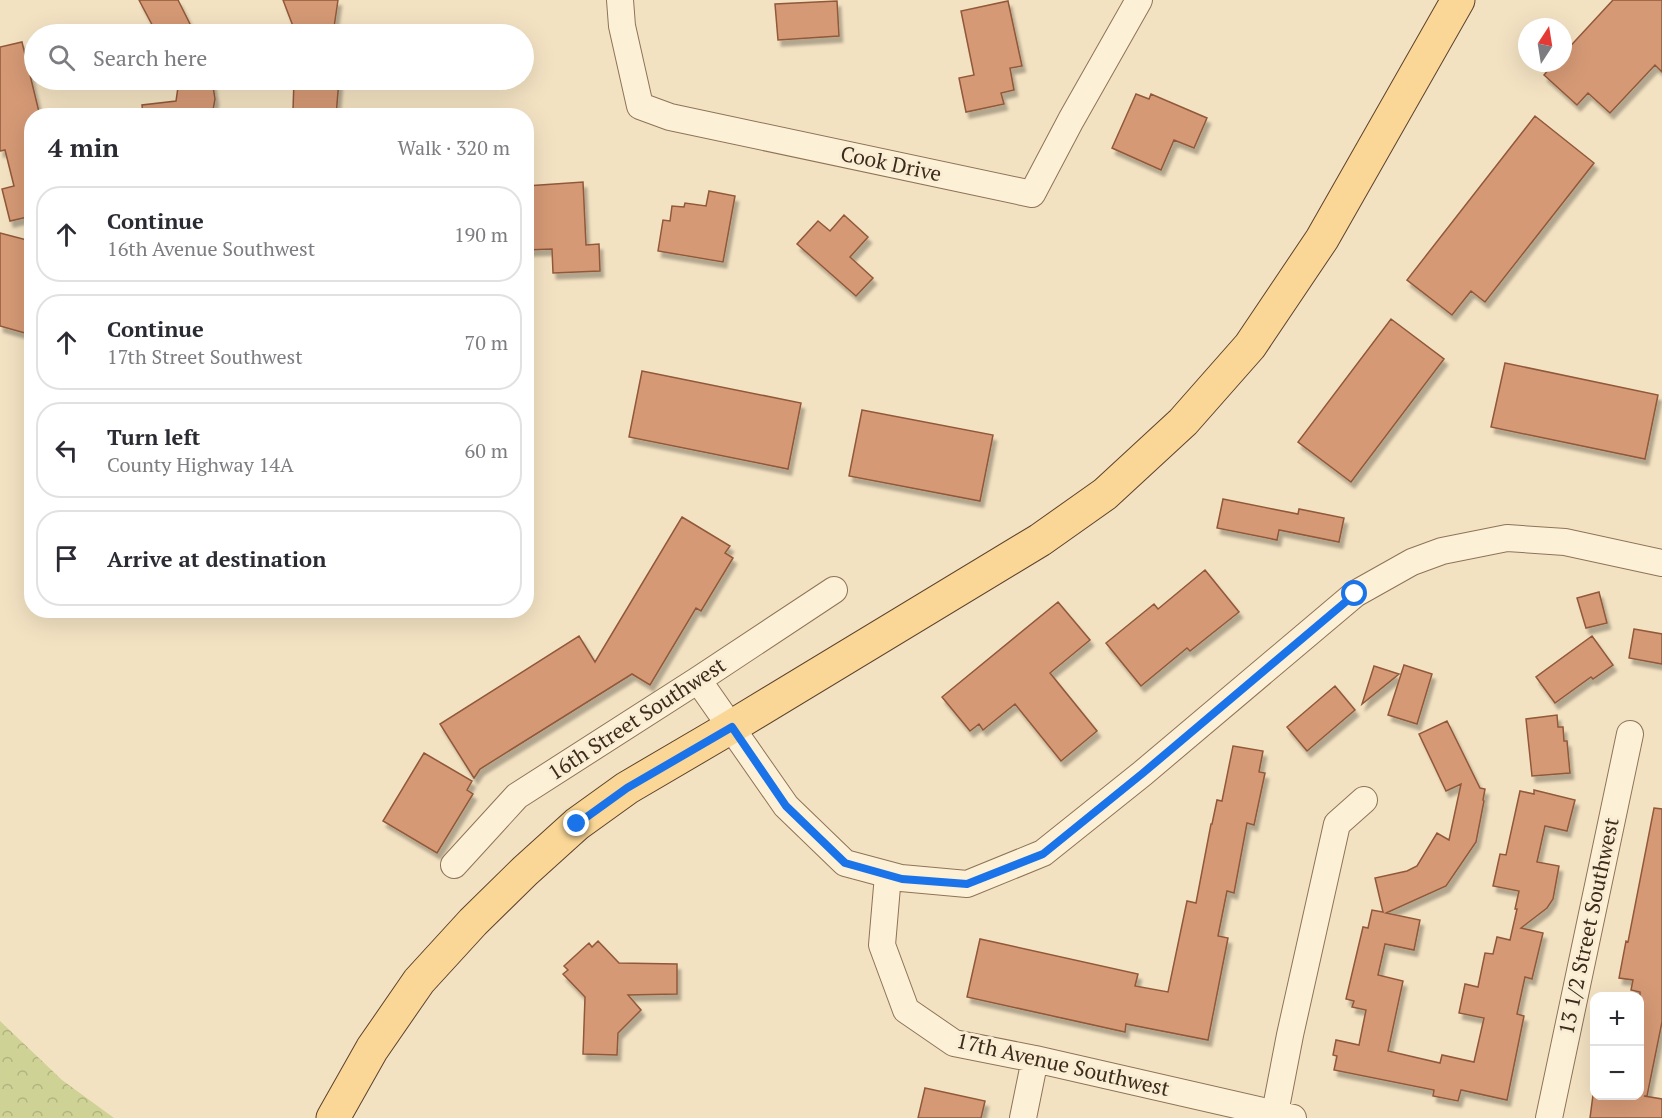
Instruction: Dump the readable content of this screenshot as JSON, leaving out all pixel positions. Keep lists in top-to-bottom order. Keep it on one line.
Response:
{"streets":{"street":["Cook Drive","16th Street Southwest","13 1/2 Street Southwest","17th Avenue Southwest"]},"north":"top","page":{"search":"Search here","heading":["4 min","Walk · 320 m"],"list":[["Continue","16th Avenue Southwest","190 m"],["Continue","17th Street Southwest","70 m"],["Turn left","County Highway 14A","60 m"],"Arrive at destination"],"map_buttons":["+","−"]}}
